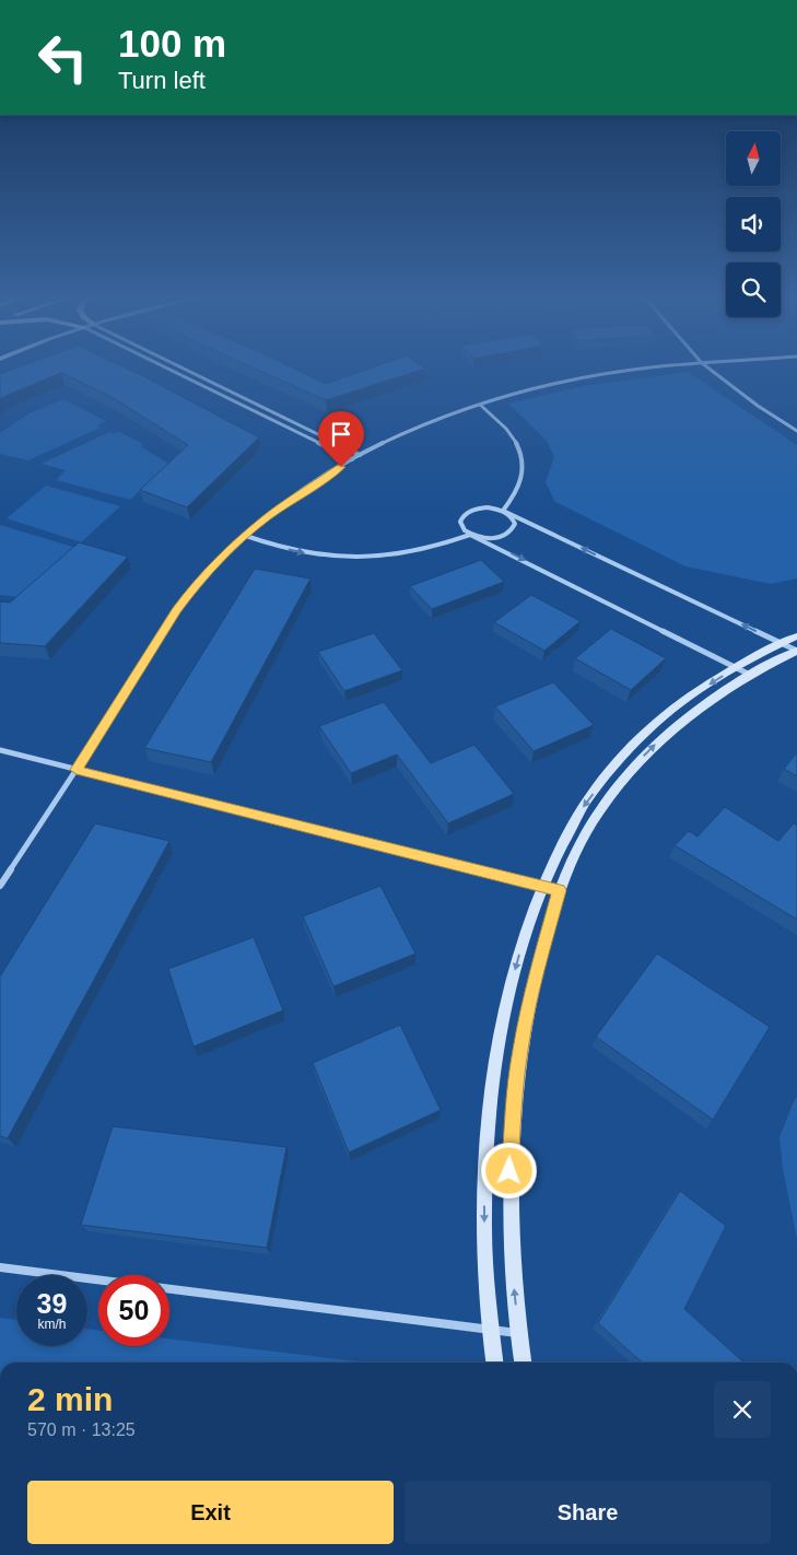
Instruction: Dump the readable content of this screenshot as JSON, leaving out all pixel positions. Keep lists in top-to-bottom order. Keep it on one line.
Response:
{"north":"top","page":{"turn":["100 m","Turn left"],"speed":"39 km/h","limit":"50","heading":["2 min","570 m · 13:25"],"buttons":["Exit","Share"]}}
